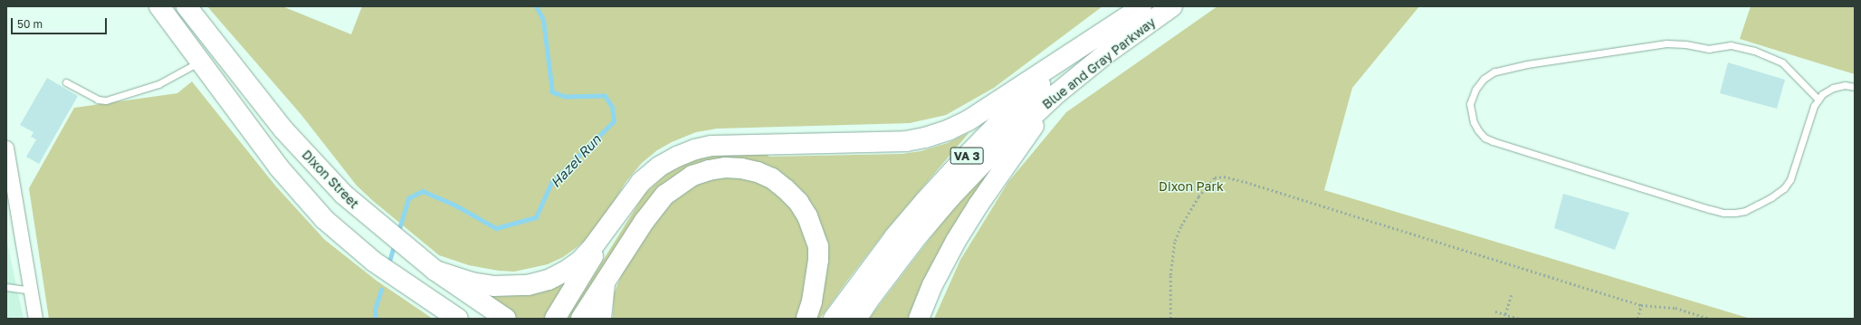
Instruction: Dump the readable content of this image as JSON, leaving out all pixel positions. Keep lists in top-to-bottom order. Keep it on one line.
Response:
{"streets":{"main road":["Blue and Gray Parkway","VA 3","Dixon Street"]},"water":["Hazel Run"],"parks":["Dixon Park"],"scale_bar":"50 m"}
